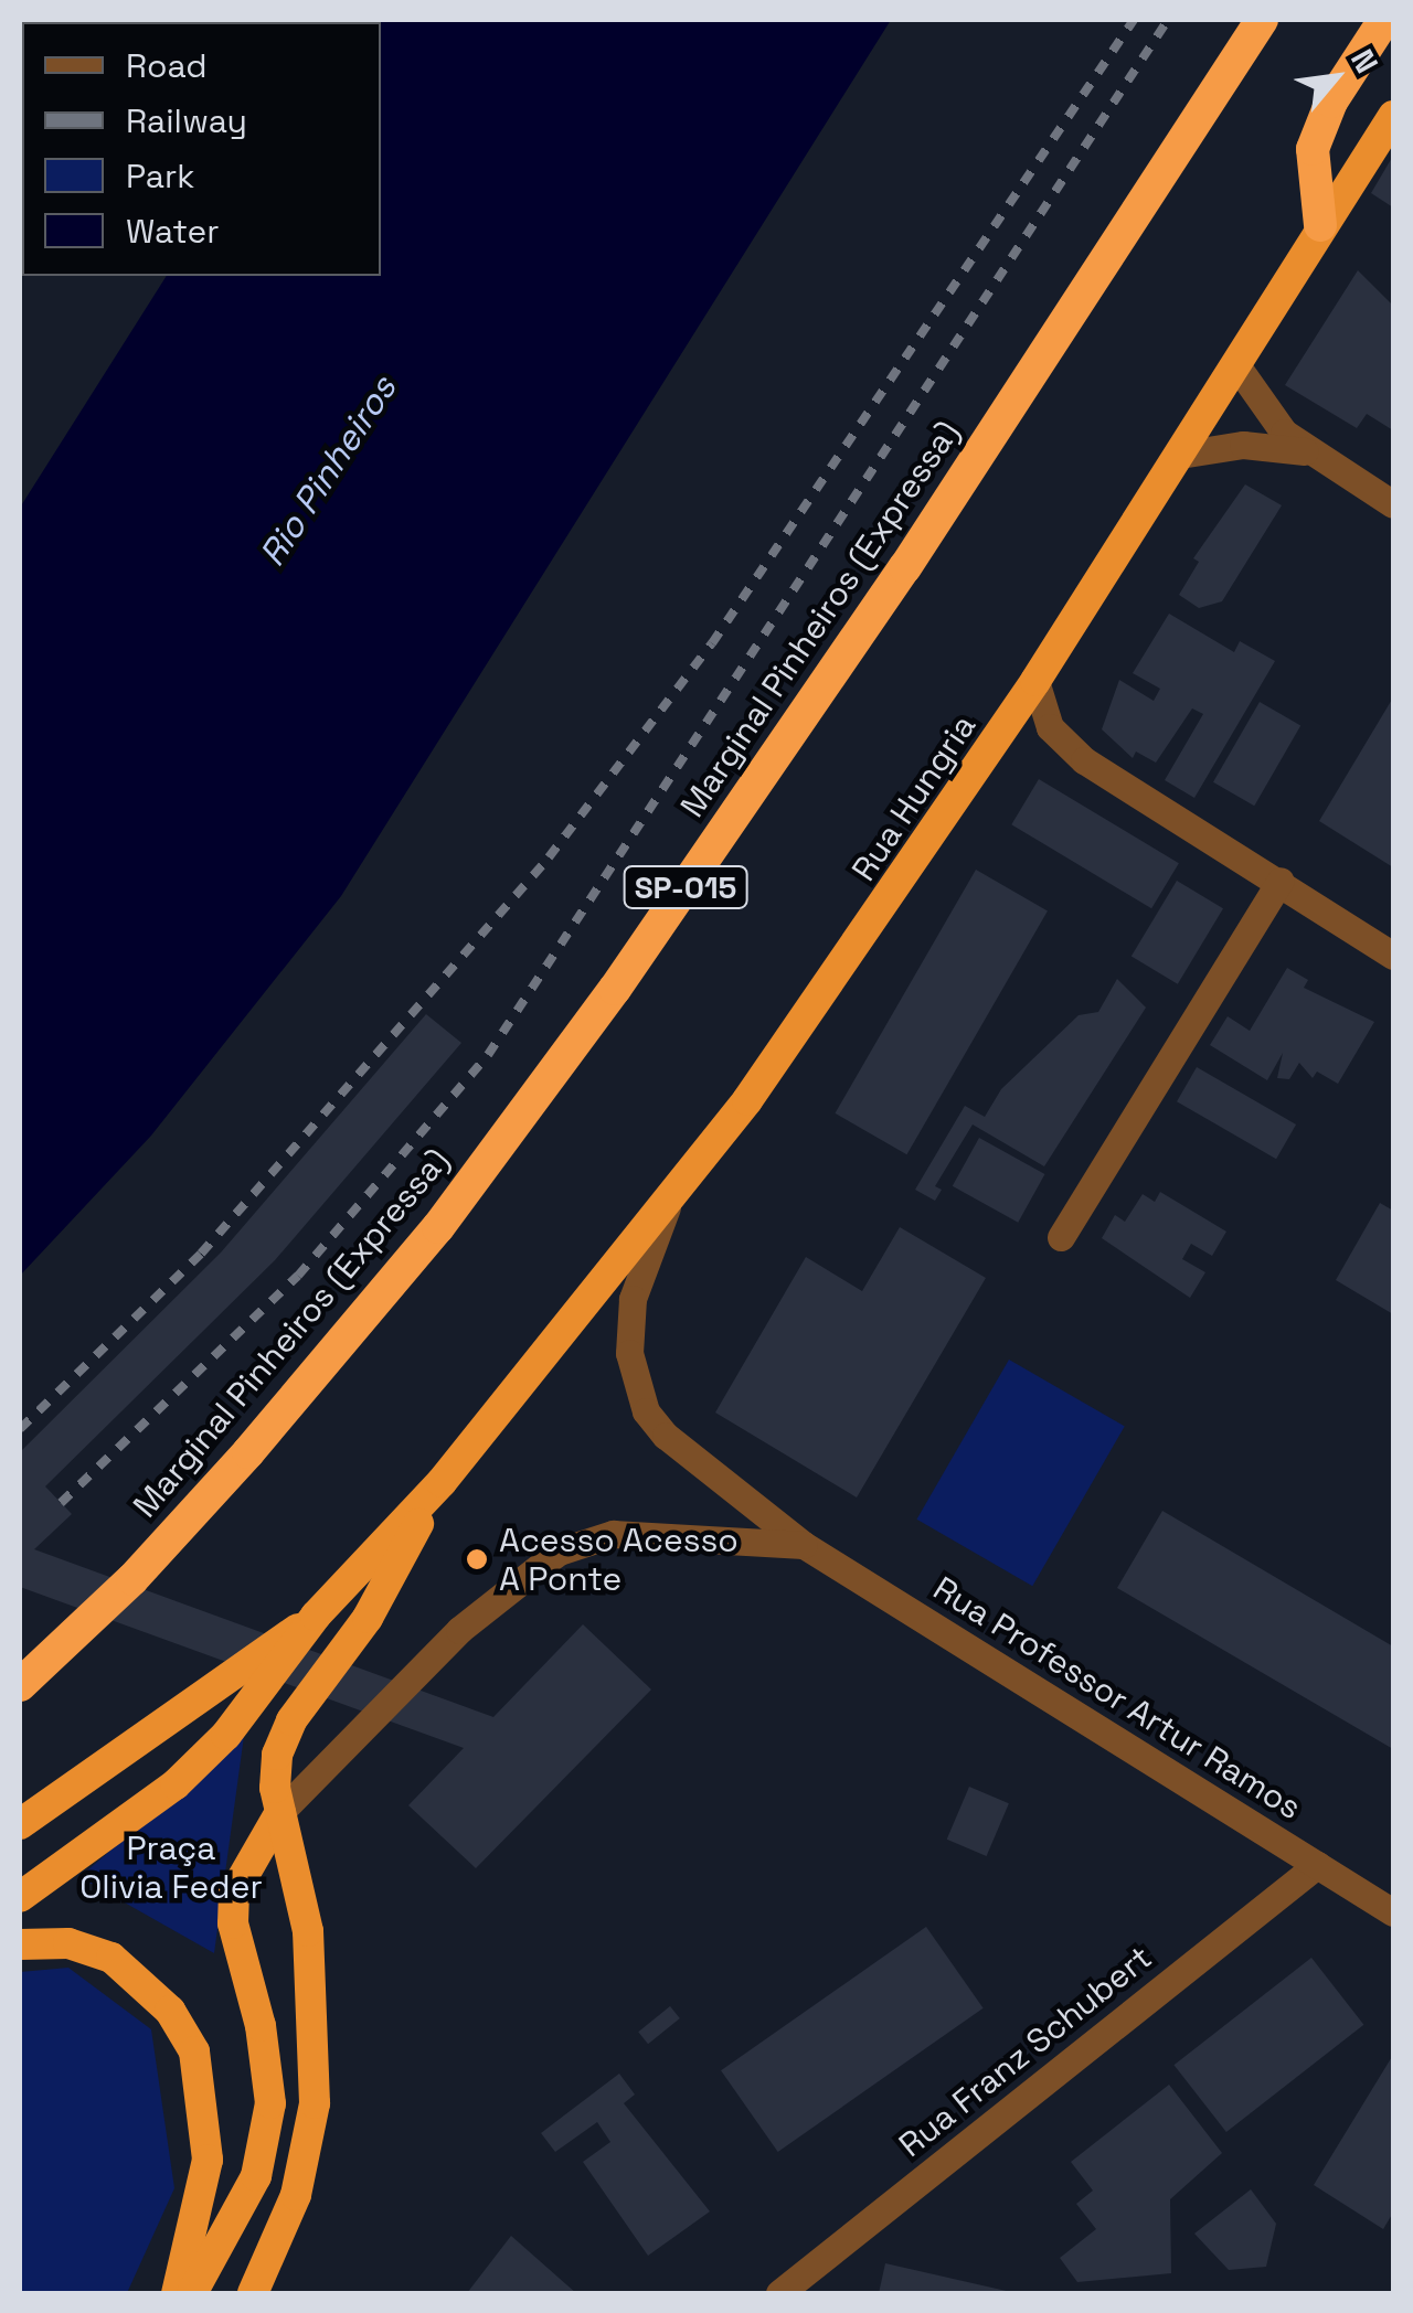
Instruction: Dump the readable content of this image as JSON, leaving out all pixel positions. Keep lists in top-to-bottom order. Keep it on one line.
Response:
{"streets":{"highway":["Marginal Pinheiros (Expressa)","Rua Hungria","SP-015"],"street":["Rua Professor Artur Ramos","Rua Franz Schubert"]},"crossings":[["Rua Hungria","Rua Professor Artur Ramos"],["Rua Professor Artur Ramos","Rua Franz Schubert"]],"water":["Rio Pinheiros"],"parks":["Praça Olivia Feder"],"places":["Acesso Acesso A Ponte"],"legend":["Road","Railway","Park","Water"],"north":"top right"}
